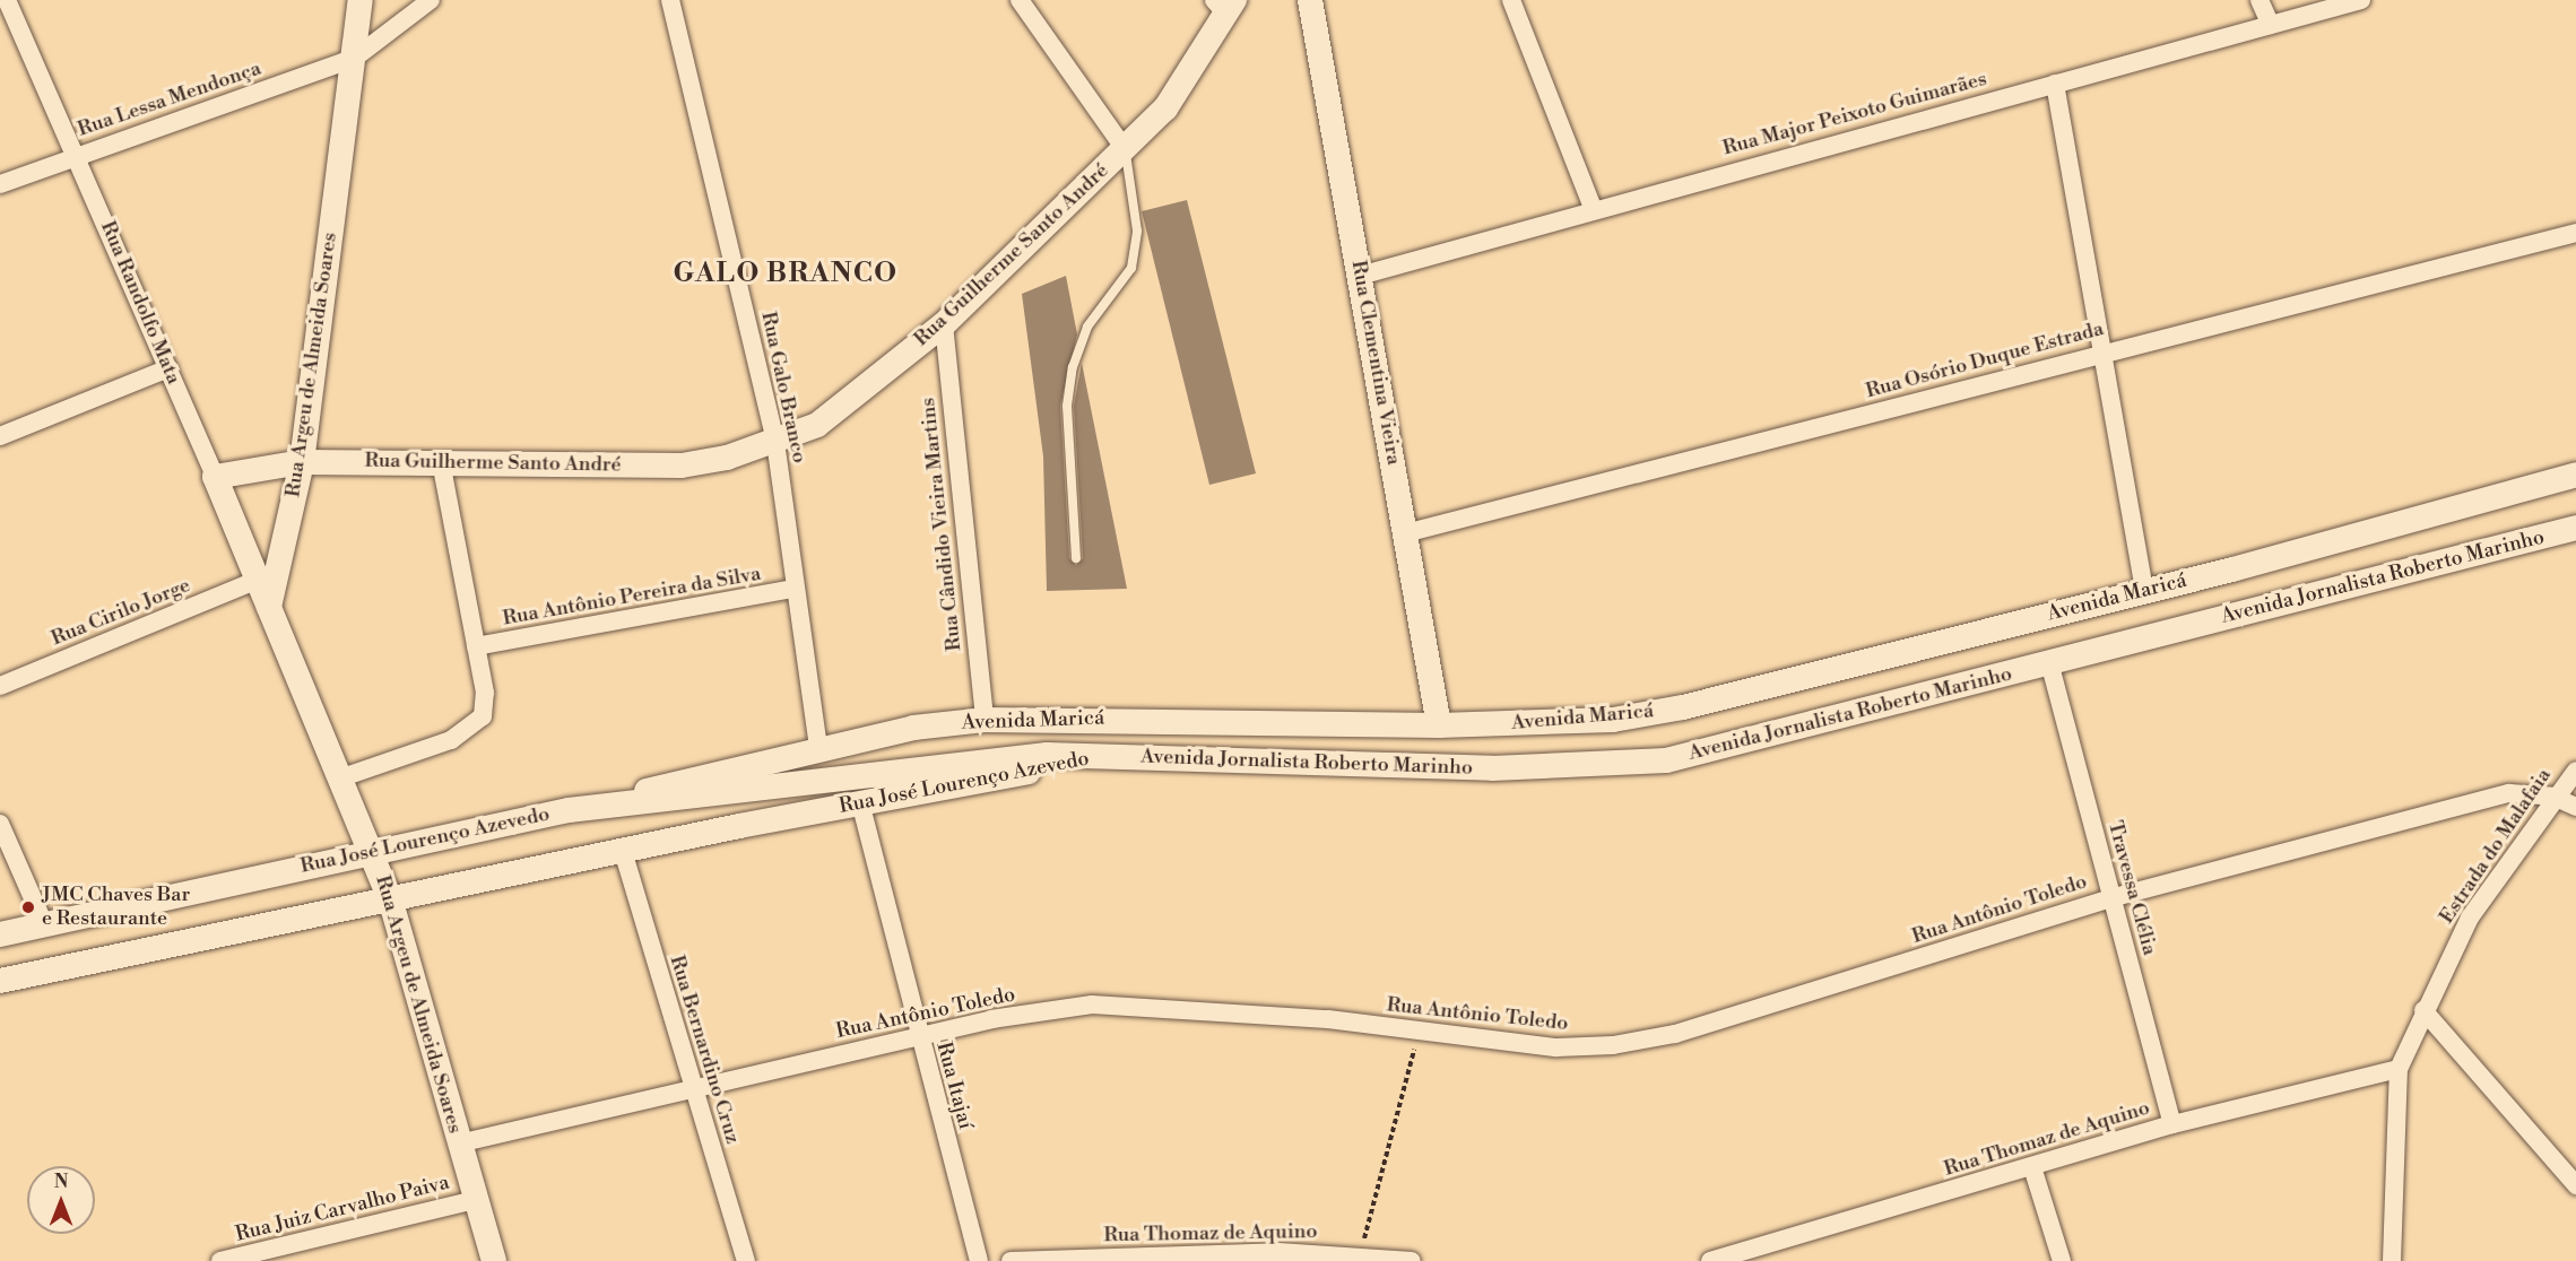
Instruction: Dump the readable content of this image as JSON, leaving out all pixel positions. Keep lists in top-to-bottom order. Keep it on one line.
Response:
{"streets":{"street":["Rua Lessa Mendonça","Rua Major Peixoto Guimarães","Rua Guilherme Santo André","Rua Randolfo Mata","Rua Osório Duque Estrada","Rua Clementina Vieira","Rua Argeu de Almeida Soares","Rua Galo Branco","Rua Cândido Vieira Martins","Avenida Jornalista Roberto Marinho","Rua Antônio Pereira da Silva","Avenida Maricá","Rua Cirilo Jorge","Rua José Lourenço Azevedo","Estrada do Malafaia","Travessa Clélia","Rua Antônio Toledo","Rua Bernardino Cruz","Rua Itajaí","Rua Thomaz de Aquino","Rua Juiz Carvalho Paiva"]},"crossings":[["Rua Lessa Mendonça","Rua Randolfo Mata"],["Rua Lessa Mendonça","Rua Argeu de Almeida Soares"],["Rua Major Peixoto Guimarães","Rua Clementina Vieira"],["Rua Guilherme Santo André","Rua Randolfo Mata"],["Rua Guilherme Santo André","Rua Argeu de Almeida Soares"],["Rua Guilherme Santo André","Rua Galo Branco"],["Rua Guilherme Santo André","Rua Cândido Vieira Martins"],["Rua Randolfo Mata","Rua Argeu de Almeida Soares"],["Rua Randolfo Mata","Rua Cirilo Jorge"],["Rua Osório Duque Estrada","Rua Clementina Vieira"],["Rua Clementina Vieira","Avenida Maricá"],["Rua Argeu de Almeida Soares","Rua José Lourenço Azevedo"],["Rua Argeu de Almeida Soares","Rua Antônio Toledo"],["Rua Argeu de Almeida Soares","Rua Juiz Carvalho Paiva"],["Rua Galo Branco","Rua Antônio Pereira da Silva"],["Rua Galo Branco","Avenida Maricá"],["Rua Cândido Vieira Martins","Avenida Maricá"],["Avenida Jornalista Roberto Marinho","Rua José Lourenço Azevedo"],["Avenida Jornalista Roberto Marinho","Travessa Clélia"],["Avenida Maricá","Rua José Lourenço Azevedo"],["Rua José Lourenço Azevedo","Rua Bernardino Cruz"],["Rua José Lourenço Azevedo","Rua Itajaí"],["Estrada do Malafaia","Rua Antônio Toledo"],["Estrada do Malafaia","Rua Thomaz de Aquino"],["Travessa Clélia","Rua Antônio Toledo"],["Travessa Clélia","Rua Thomaz de Aquino"],["Rua Antônio Toledo","Rua Bernardino Cruz"],["Rua Antônio Toledo","Rua Itajaí"]],"districts":["GALO BRANCO"],"places":["JMC Chaves Bar e Restaurante"],"north":"top"}
